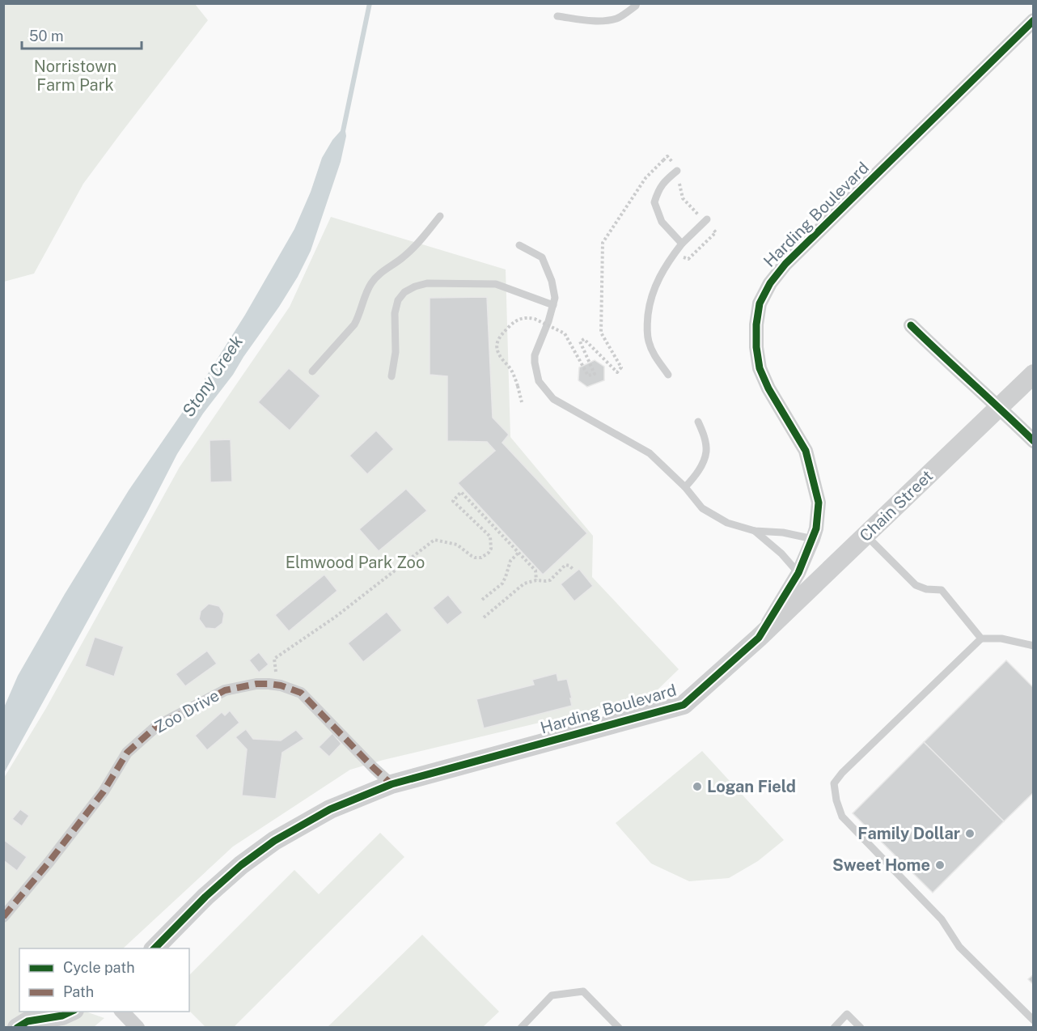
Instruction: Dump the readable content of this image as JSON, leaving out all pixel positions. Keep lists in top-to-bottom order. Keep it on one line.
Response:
{"streets":{"street":["Harding Boulevard","Chain Street","Zoo Drive"]},"crossings":[["Harding Boulevard","Chain Street"],["Harding Boulevard","Zoo Drive"]],"water":["Stony Creek"],"parks":["Norristown Farm Park","Elmwood Park Zoo"],"places":["Logan Field","Family Dollar","Sweet Home"],"legend":["Cycle path","Path"],"scale_bar":"50 m"}
